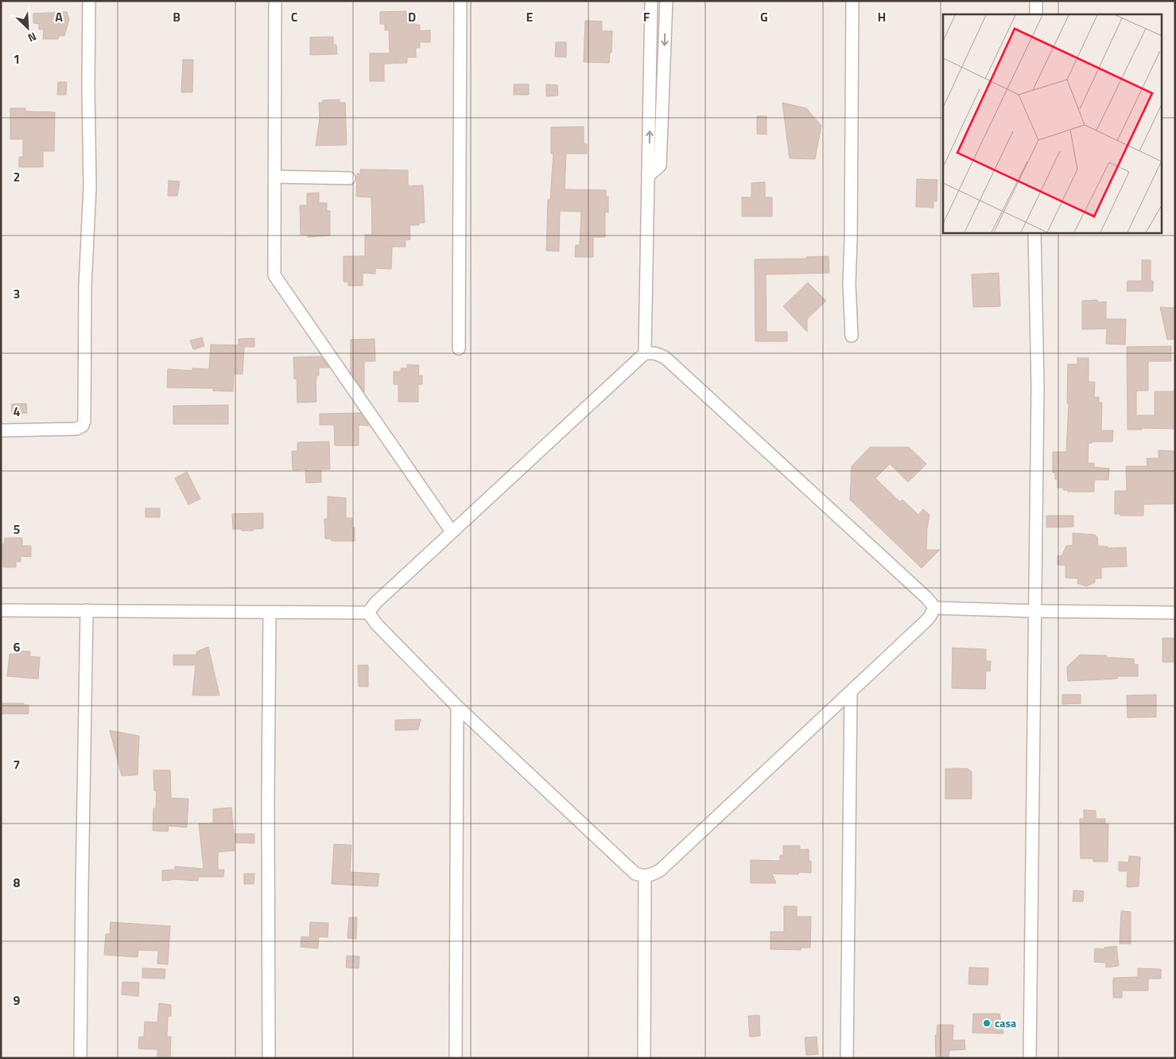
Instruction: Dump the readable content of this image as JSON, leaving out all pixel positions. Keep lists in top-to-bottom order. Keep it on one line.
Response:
{"places":["casa"],"north":"bottom right","grid":{"columns":["A","B","C","D","E","F","G","H"],"rows":["1","2","3","4","5","6","7","8","9"]}}
